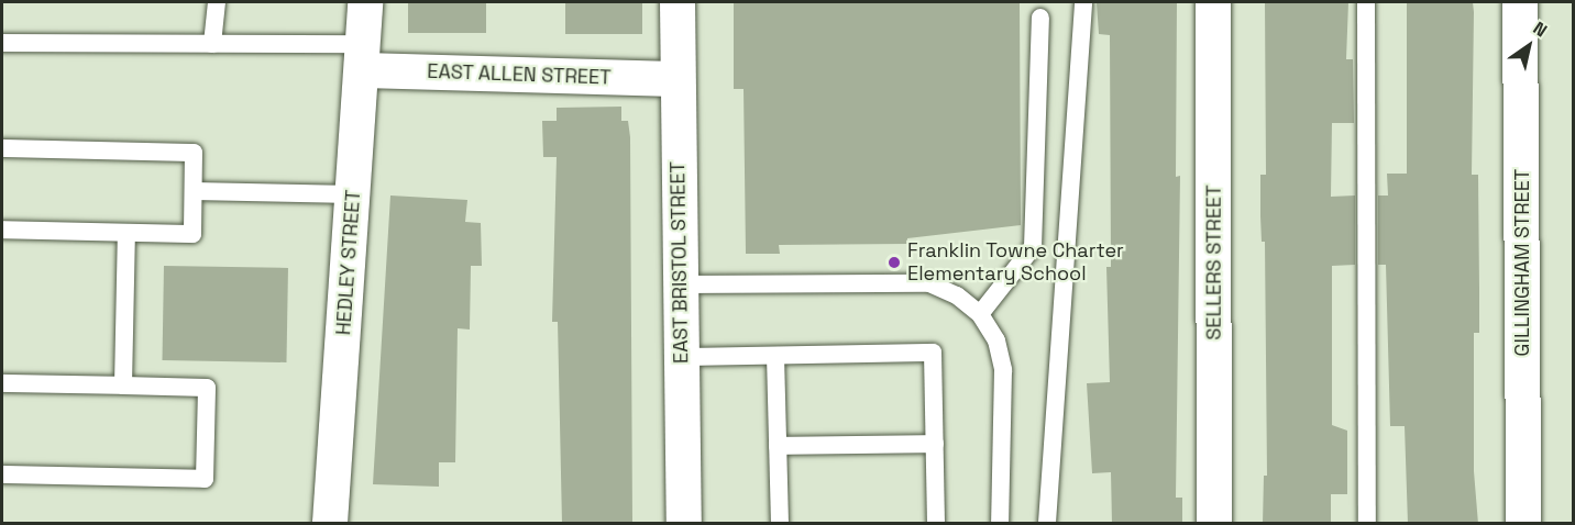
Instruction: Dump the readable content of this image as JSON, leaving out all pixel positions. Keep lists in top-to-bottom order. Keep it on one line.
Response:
{"streets":{"street":["EAST ALLEN STREET","HEDLEY STREET","EAST BRISTOL STREET","SELLERS STREET","GILLINGHAM STREET"]},"crossings":[["EAST ALLEN STREET","HEDLEY STREET"],["EAST ALLEN STREET","EAST BRISTOL STREET"]],"places":["Franklin Towne Charter Elementary School"],"north":"top right"}
